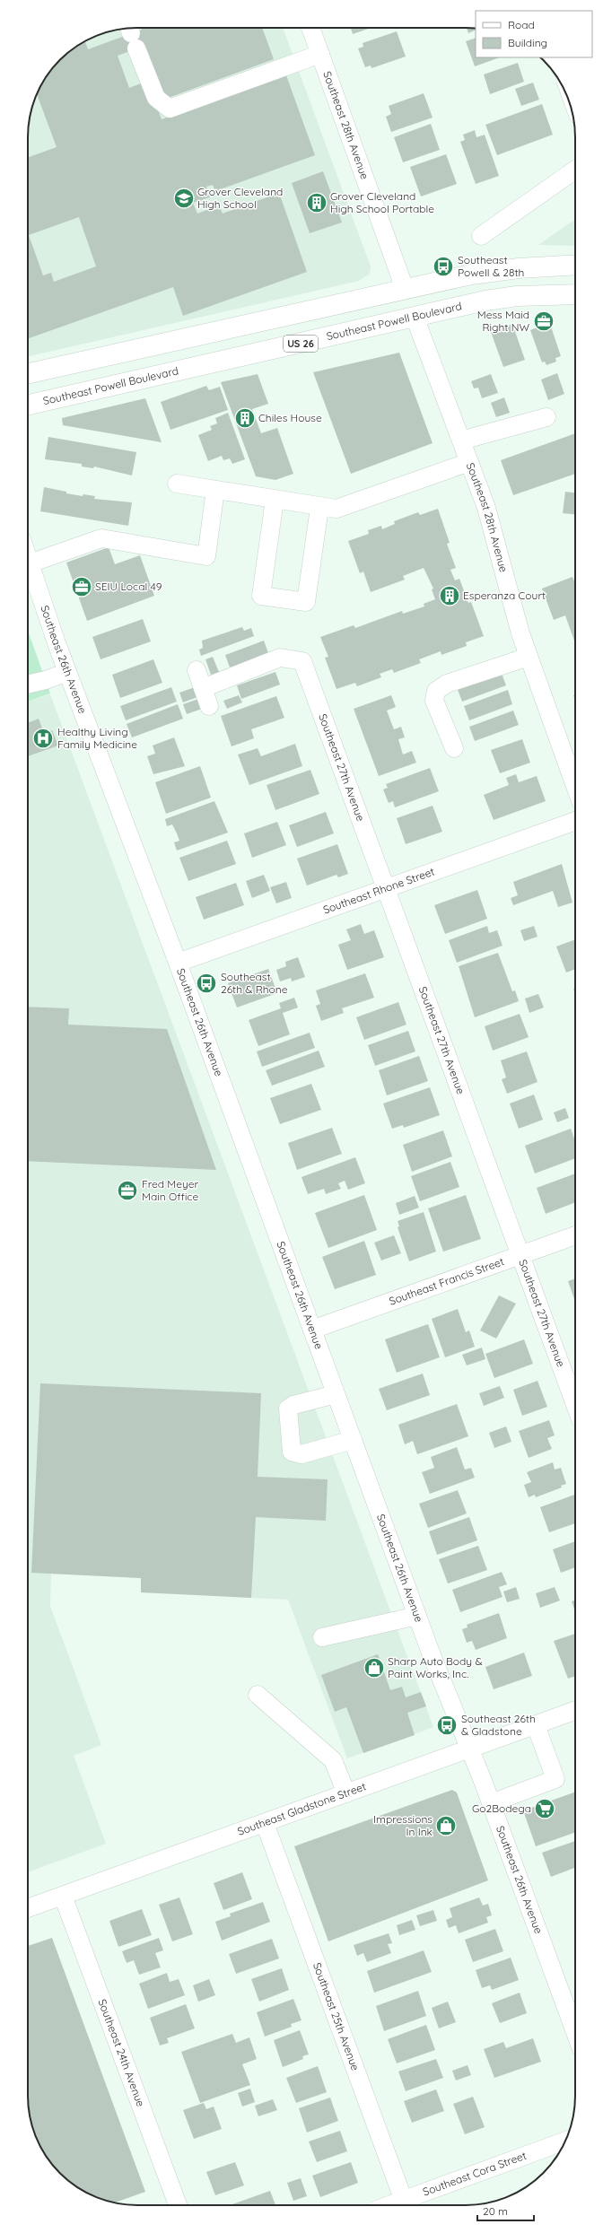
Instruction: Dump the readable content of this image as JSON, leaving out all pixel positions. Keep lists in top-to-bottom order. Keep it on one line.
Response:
{"streets":{"main road":["Southeast Powell Boulevard","US 26"],"street":["Southeast 28th Avenue","Southeast 26th Avenue","Southeast 27th Avenue","Southeast Rhone Street","Southeast Francis Street","Southeast Gladstone Street","Southeast 25th Avenue","Southeast 24th Avenue","Southeast Cora Street"]},"crossings":[["Southeast 28th Avenue","Southeast Powell Boulevard"],["Southeast 26th Avenue","Southeast Rhone Street"],["Southeast 26th Avenue","Southeast Francis Street"],["Southeast 26th Avenue","Southeast Gladstone Street"],["Southeast 27th Avenue","Southeast Rhone Street"],["Southeast 27th Avenue","Southeast Francis Street"],["Southeast Gladstone Street","Southeast 25th Avenue"],["Southeast Gladstone Street","Southeast 24th Avenue"],["Southeast 25th Avenue","Southeast Cora Street"]],"places":{"school or university":["Grover Cleveland High School"],"building":["Grover Cleveland High School Portable","Chiles House","Esperanza Court"],"bus stop":["Southeast Powell & 28th","Southeast 26th & Rhone","Southeast 26th & Gladstone"],"office":["Mess Maid Right NW","SEIU Local 49","Fred Meyer Main Office"],"hospital":["Healthy Living Family Medicine"],"shop":["Sharp Auto Body & Paint Works, Inc.","Impressions In Ink"],"supermarket":["Go2Bodega"]},"legend":["Road","Building"],"scale_bar":"20 m"}
